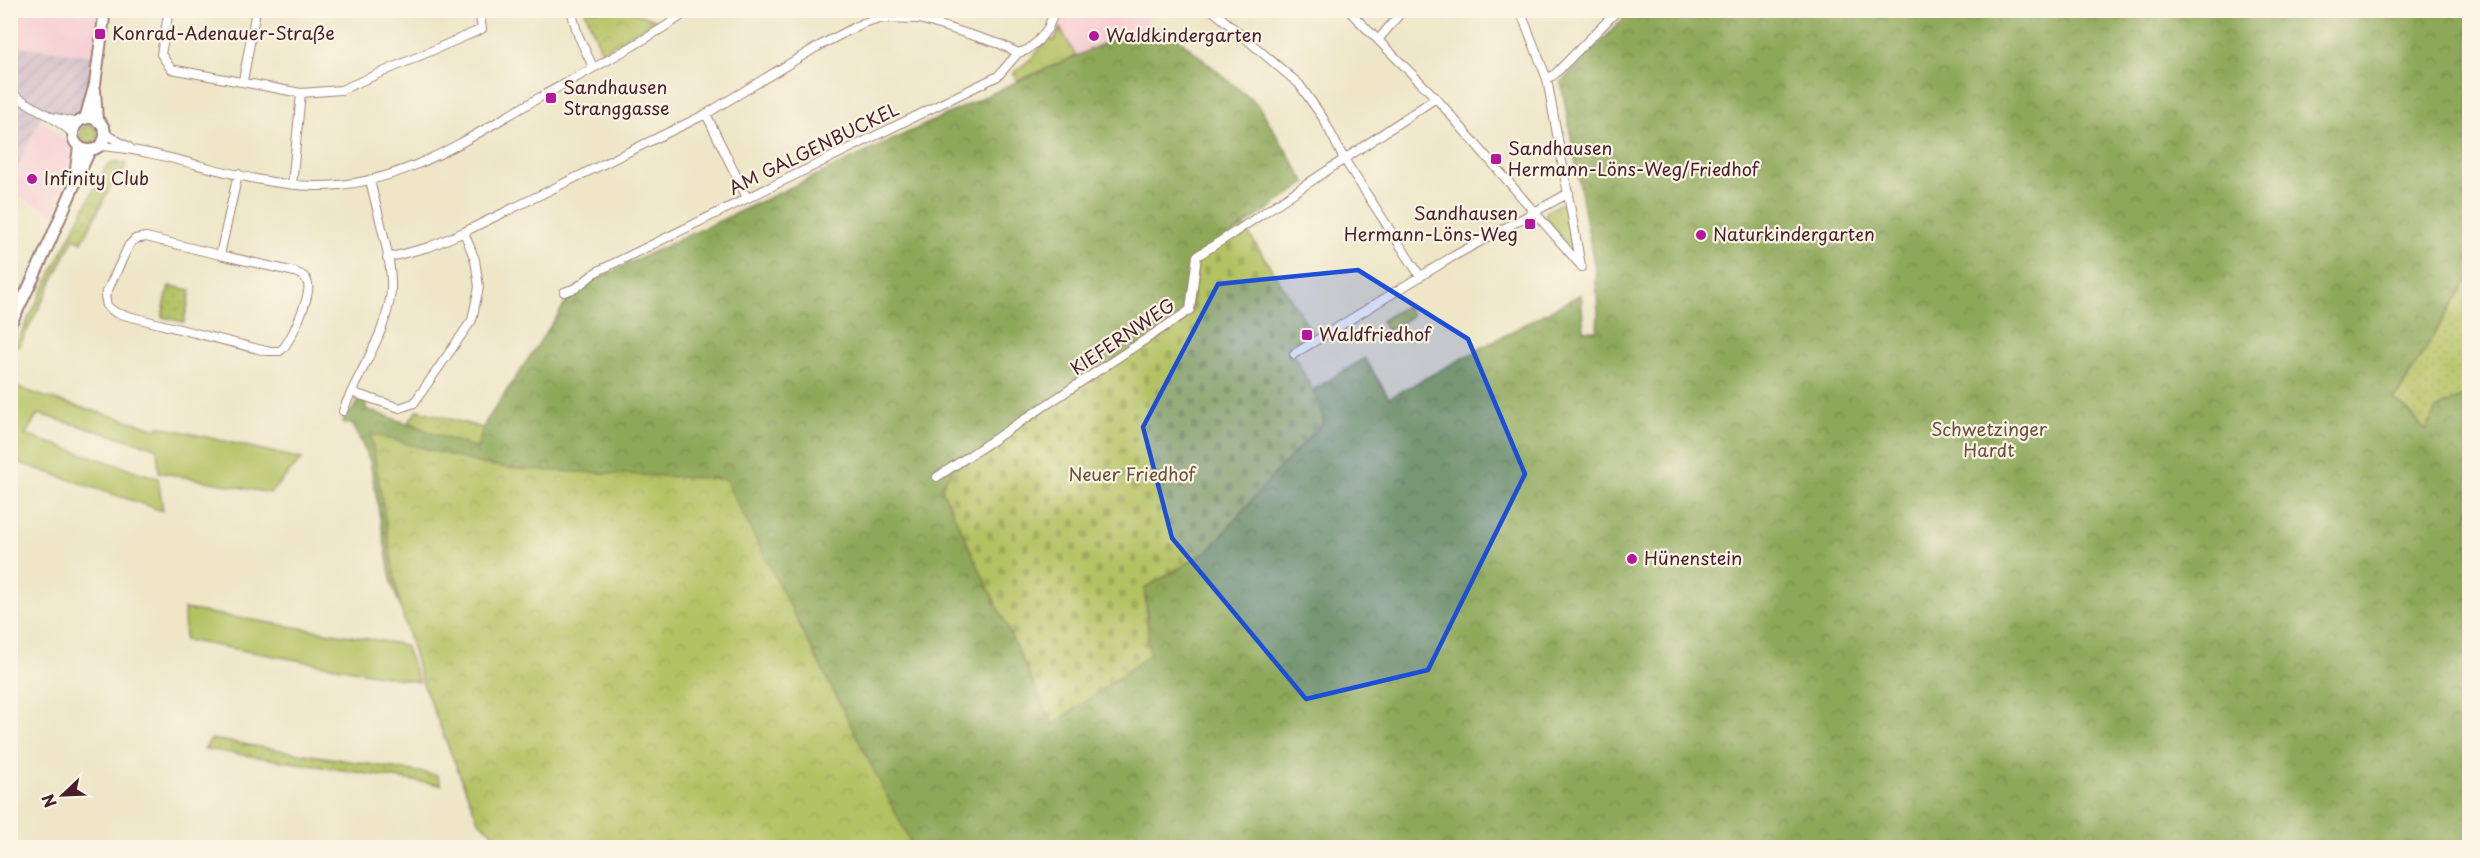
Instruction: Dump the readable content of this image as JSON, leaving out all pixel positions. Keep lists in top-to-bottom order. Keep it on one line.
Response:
{"streets":{"street":["AM GALGENBUCKEL","KIEFERNWEG"]},"parks":["Schwetzinger Hardt","Neuer Friedhof"],"places":{"transit":["Konrad-Adenauer-Straße","Sandhausen Stranggasse","Sandhausen Hermann-Löns-Weg/Friedhof","Sandhausen Hermann-Löns-Weg","Waldfriedhof"],"other":["Waldkindergarten","Infinity Club","Naturkindergarten","Hünenstein"]},"north":"bottom left"}
